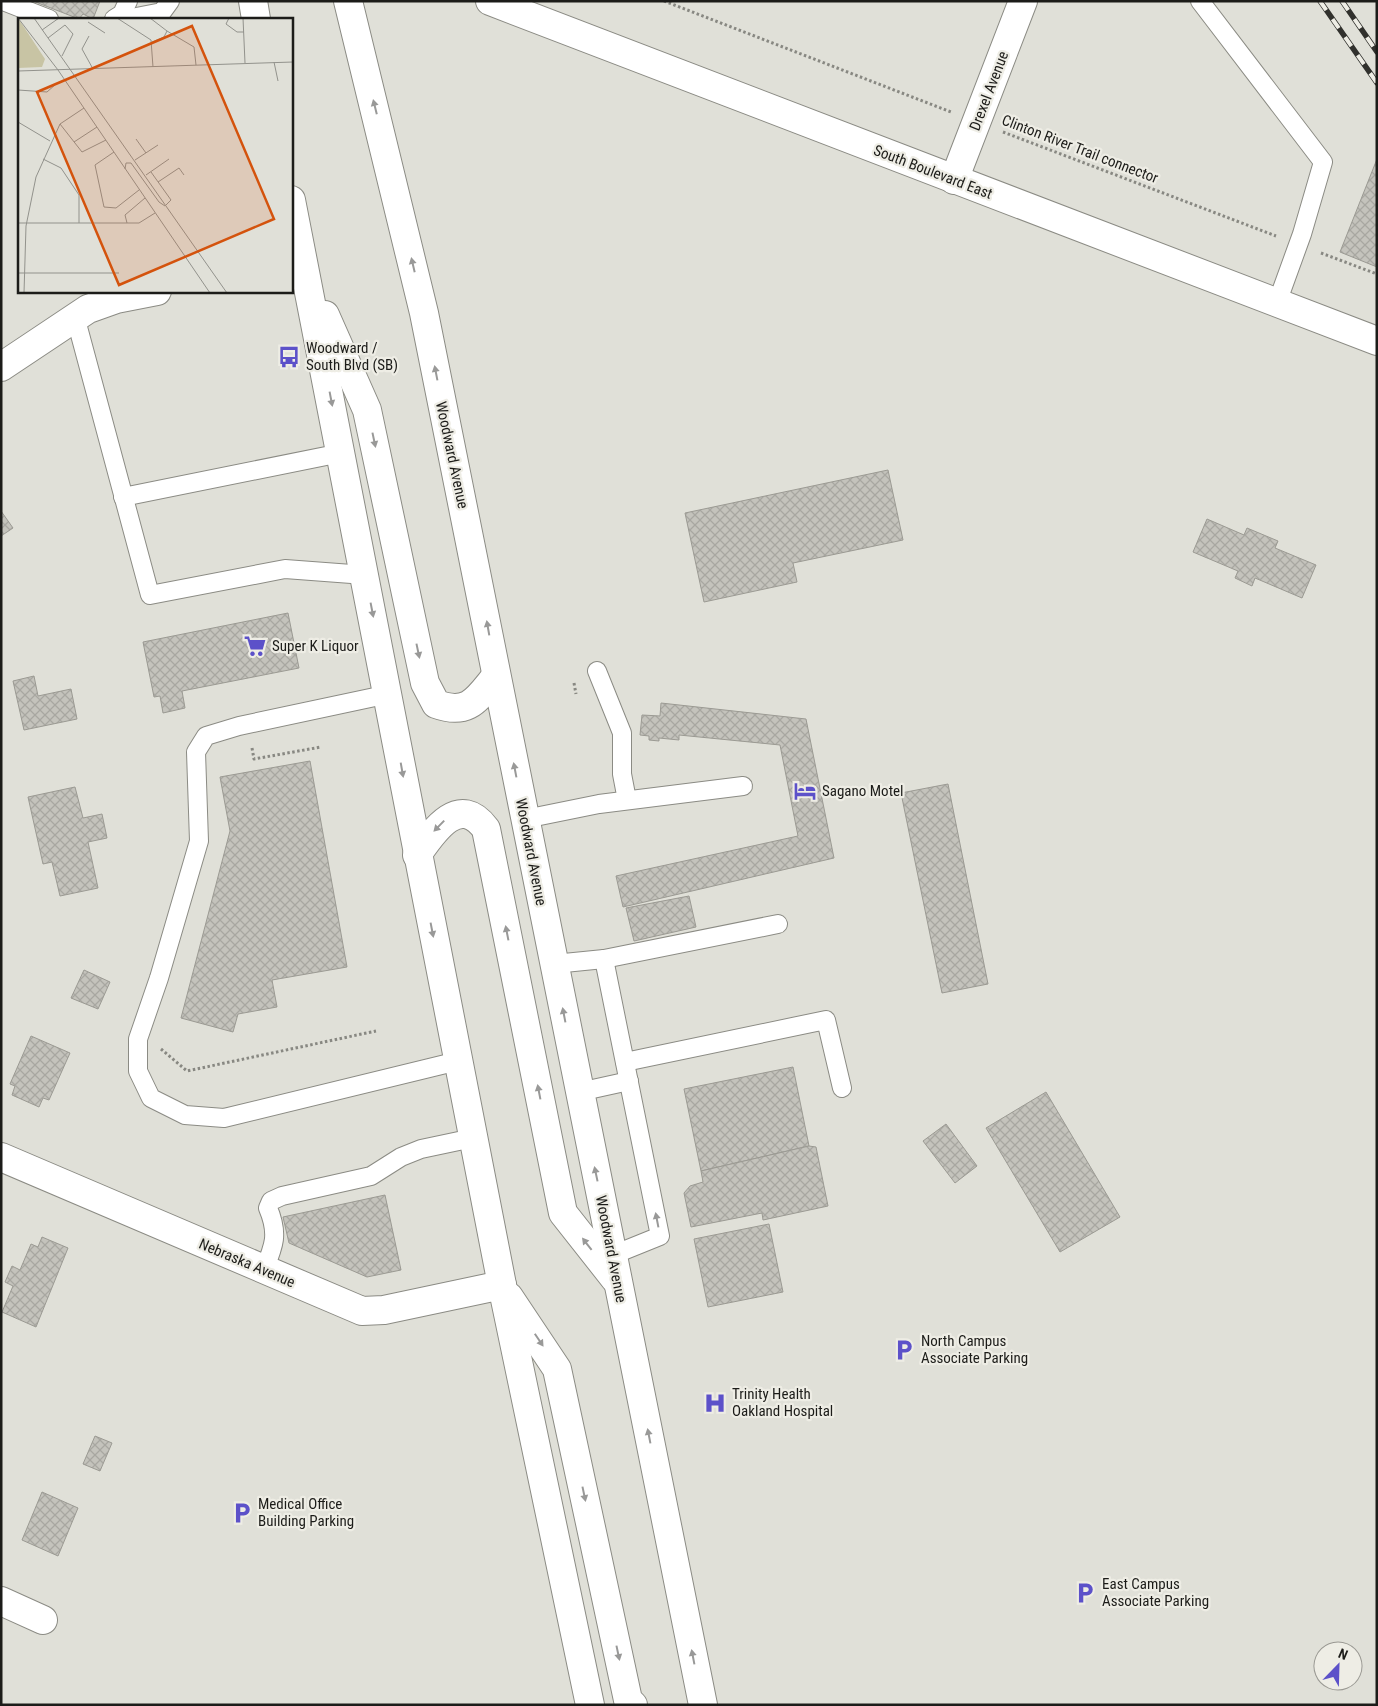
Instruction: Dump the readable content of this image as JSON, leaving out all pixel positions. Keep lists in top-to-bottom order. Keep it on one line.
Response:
{"streets":{"main road":["Drexel Avenue","South Boulevard East","Woodward Avenue","Nebraska Avenue"],"path":["Clinton River Trail connector"]},"crossings":[["Drexel Avenue","Clinton River Trail connector"],["Drexel Avenue","South Boulevard East"]],"places":{"bus stop":["Woodward / South Blvd (SB)"],"supermarket":["Super K Liquor"],"hotel":["Sagano Motel"],"parking":["North Campus Associate Parking","Medical Office Building Parking","East Campus Associate Parking"],"hospital":["Trinity Health Oakland Hospital"]},"north":"top right"}
